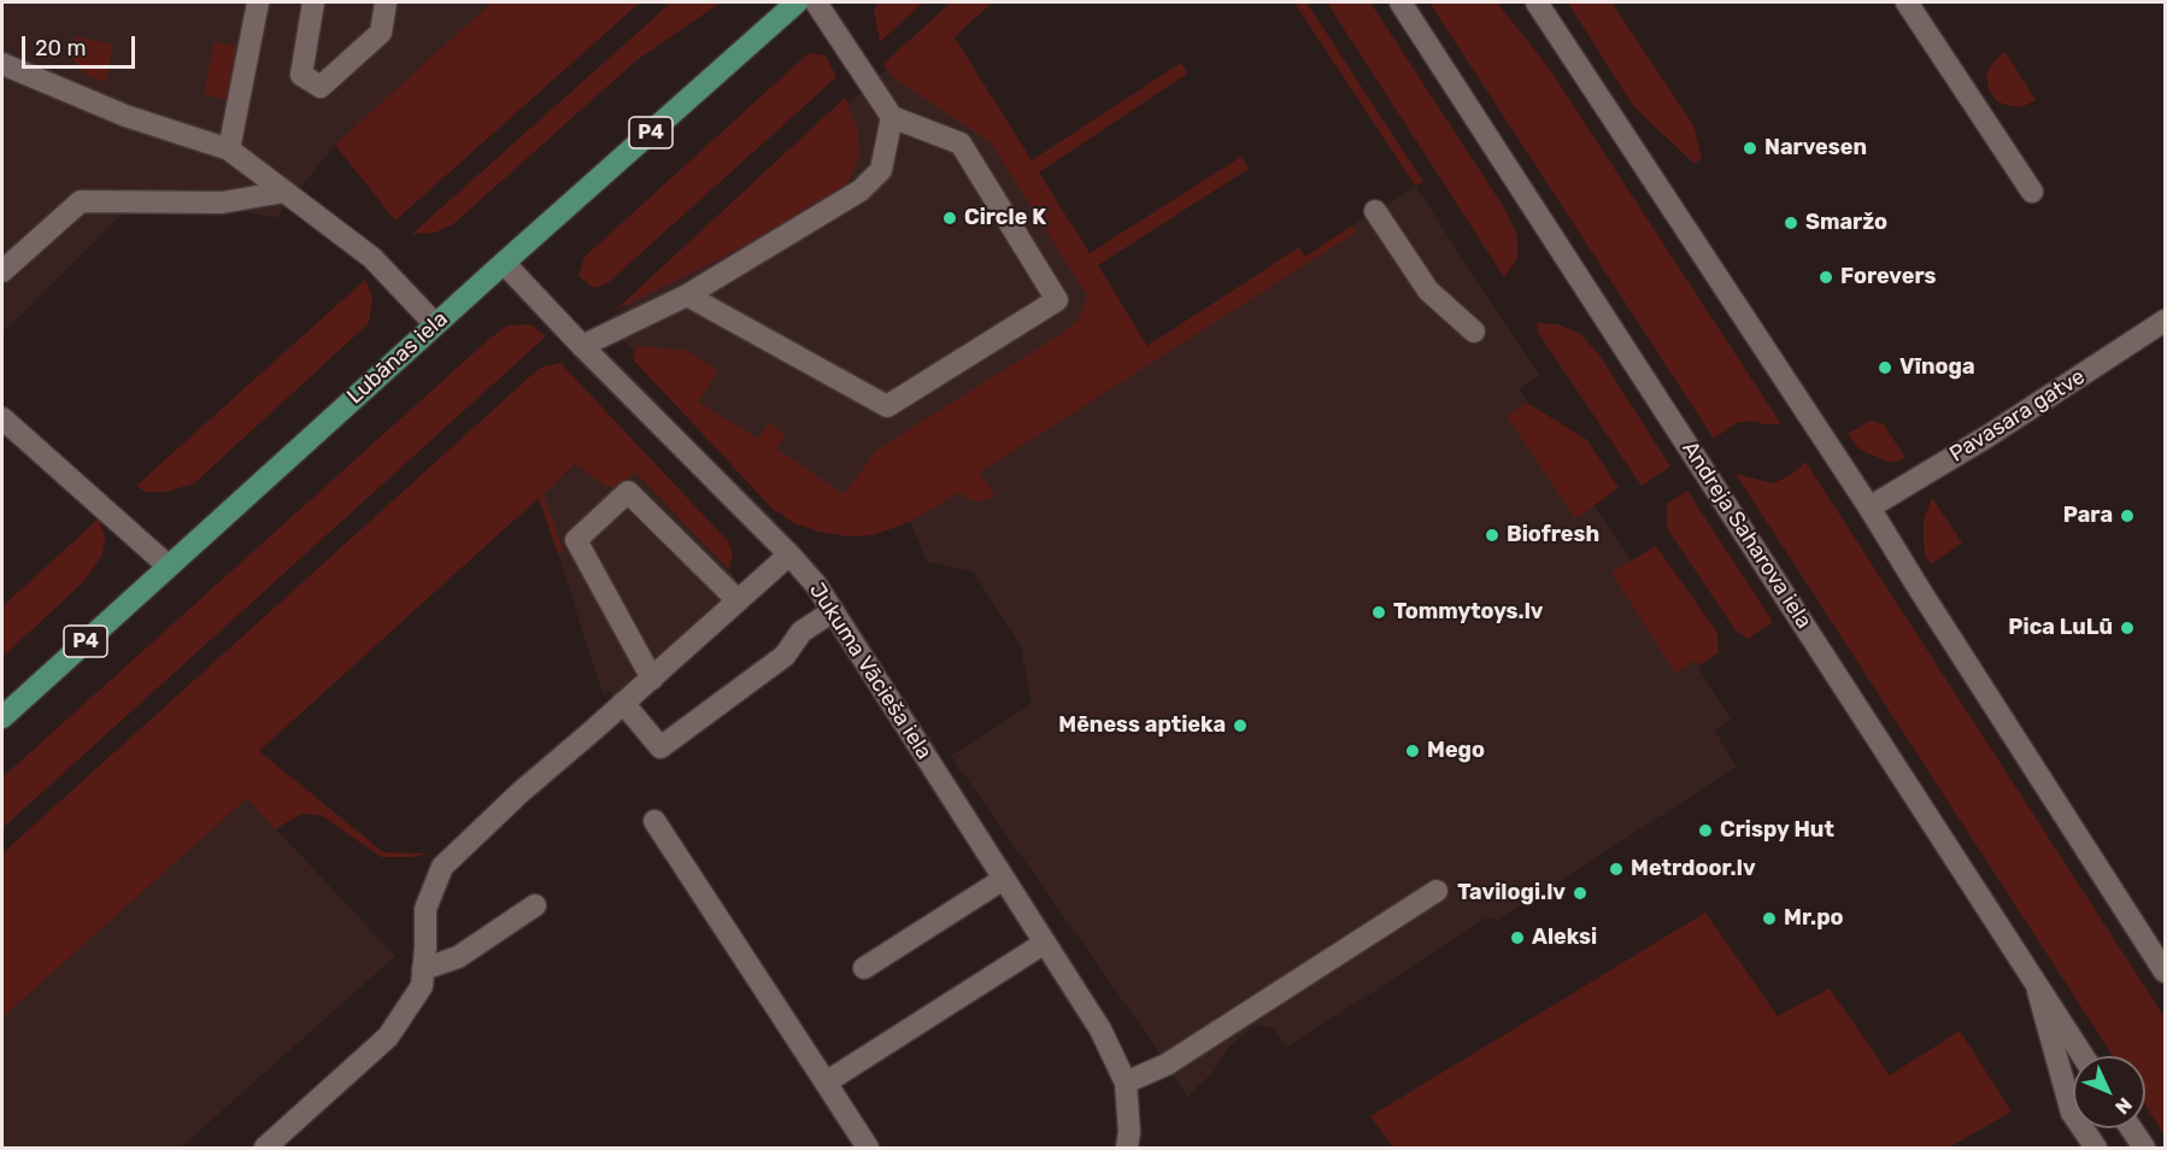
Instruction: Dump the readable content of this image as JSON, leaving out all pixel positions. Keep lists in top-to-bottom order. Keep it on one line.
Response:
{"streets":{"main road":["P4","Lubānas iela"],"street":["Pavasara gatve","Andreja Saharova iela","Jukuma Vācieša iela"]},"crossings":[["Lubānas iela","Jukuma Vācieša iela"]],"places":["Narvesen","Circle K","Smaržo","Forevers","Vīnoga","Para","Biofresh","Tommytoys.lv","Pica LuLū","Mēness aptieka","Mego","Crispy Hut","Metrdoor.lv","Tavilogi.lv","Mr.po","Aleksi"],"scale_bar":"20 m","north":"bottom right"}
